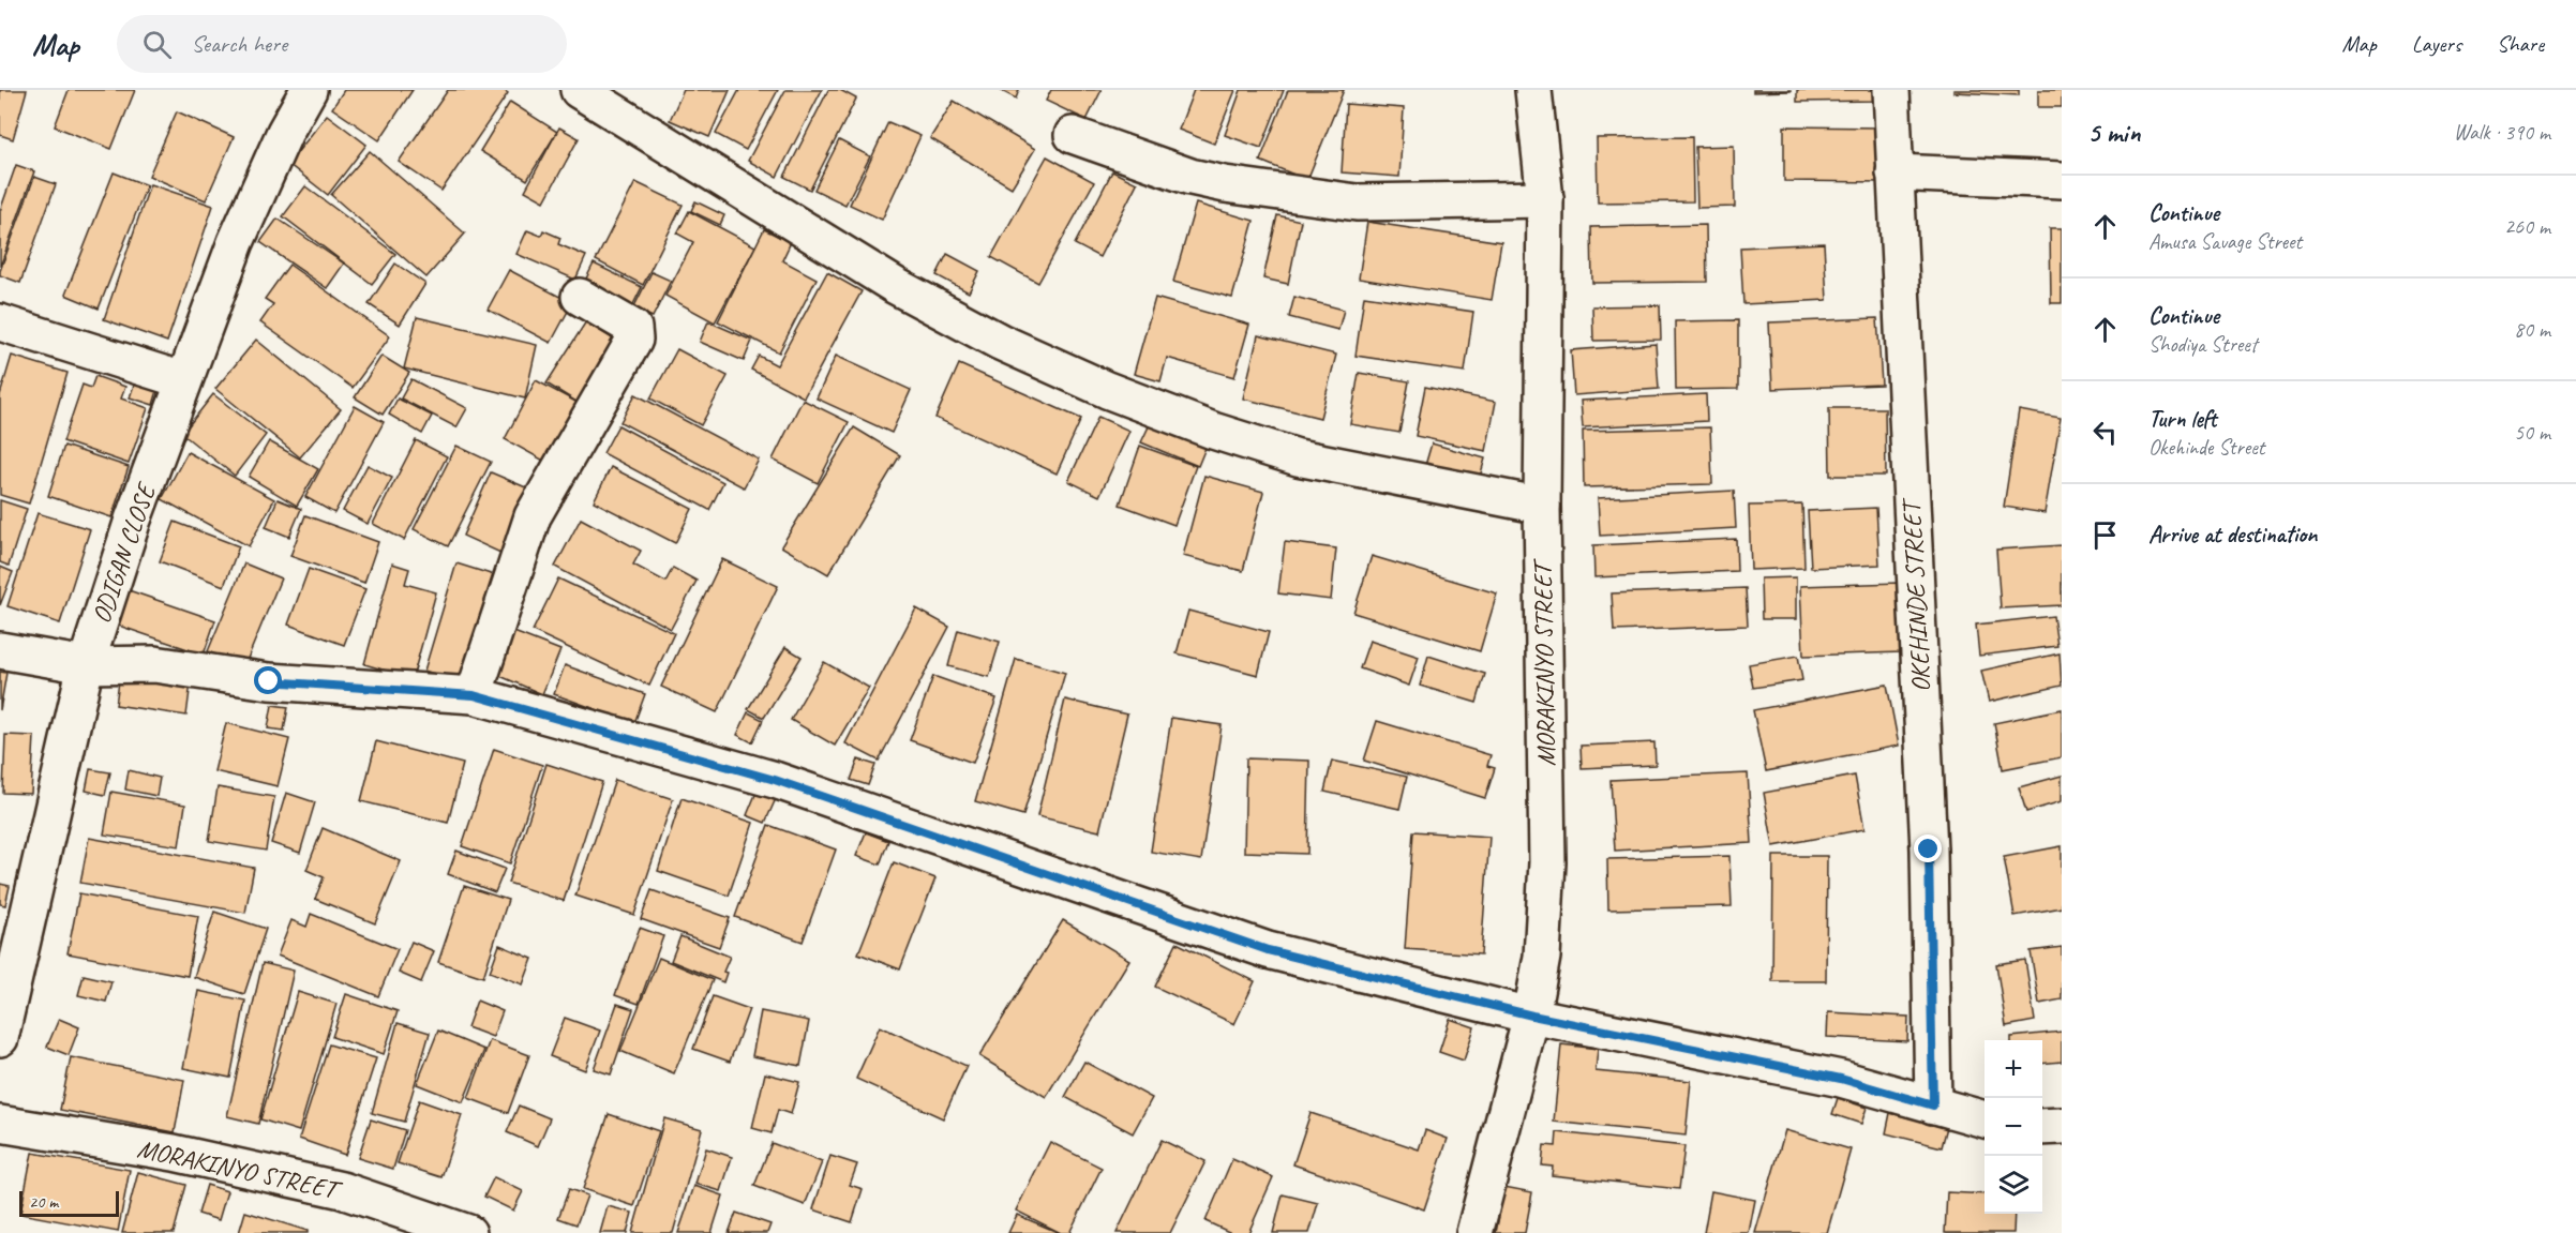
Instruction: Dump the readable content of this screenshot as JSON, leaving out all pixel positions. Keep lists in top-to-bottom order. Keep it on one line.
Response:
{"streets":{"street":["ODIGAN CLOSE","OKEHINDE STREET","MORAKINYO STREET"]},"scale_bar":"20 m","page":{"header":"Map","search":"Search here","nav":["Map","Layers","Share"],"heading":["5 min","Walk · 390 m"],"list":[["Continue","Amusa Savage Street","260 m"],["Continue","Shodiya Street","80 m"],["Turn left","Okehinde Street","50 m"],"Arrive at destination"],"map_buttons":["+","−"],"scale":"20 m"}}
